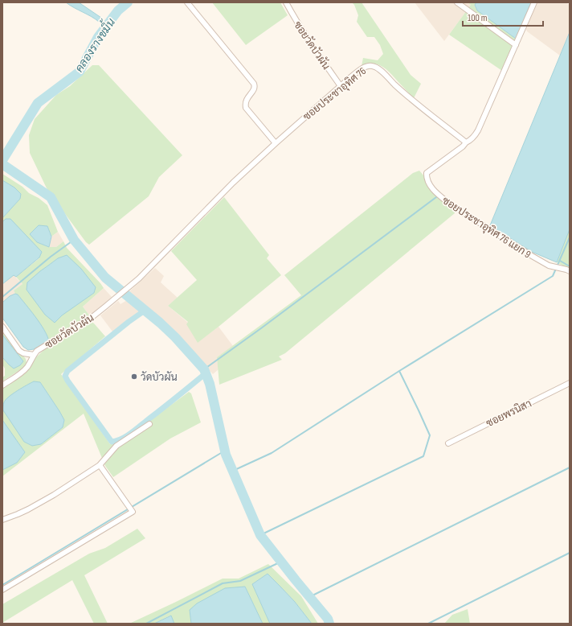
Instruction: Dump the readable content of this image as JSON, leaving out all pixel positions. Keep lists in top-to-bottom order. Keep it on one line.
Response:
{"streets":{"street":["ซอยวัดบัวผัน","ซอยประชาอุทิศ 76","ซอยประชาอุทิศ 76 แยก 9","ซอยพรนิสา"]},"crossings":[["ซอยวัดบัวผัน","ซอยประชาอุทิศ 76"],["ซอยประชาอุทิศ 76","ซอยประชาอุทิศ 76 แยก 9"]],"water":["คลองรางขมิ้น"],"places":["วัดบัวผัน"],"scale_bar":"100 m"}
